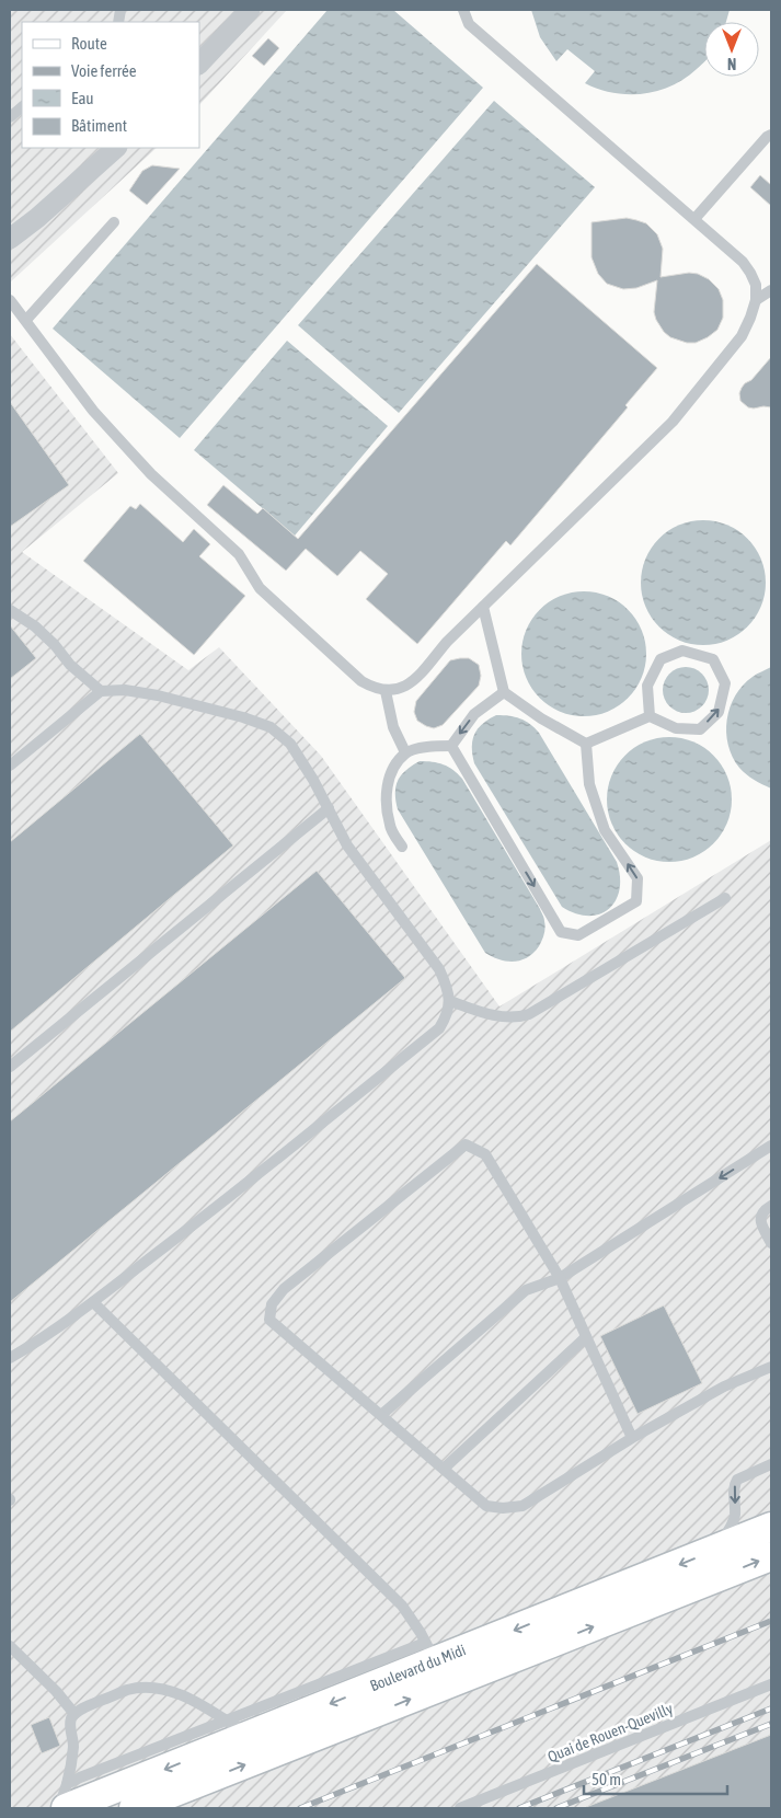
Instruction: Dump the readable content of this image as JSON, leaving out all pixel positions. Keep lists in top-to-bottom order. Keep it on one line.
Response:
{"streets":{"main road":["Boulevard du Midi"],"lane":["Quai de Rouen-Quevilly"]},"legend":["Route","Voie ferrée","Eau","Bâtiment"],"scale_bar":"50 m","north":"bottom"}
